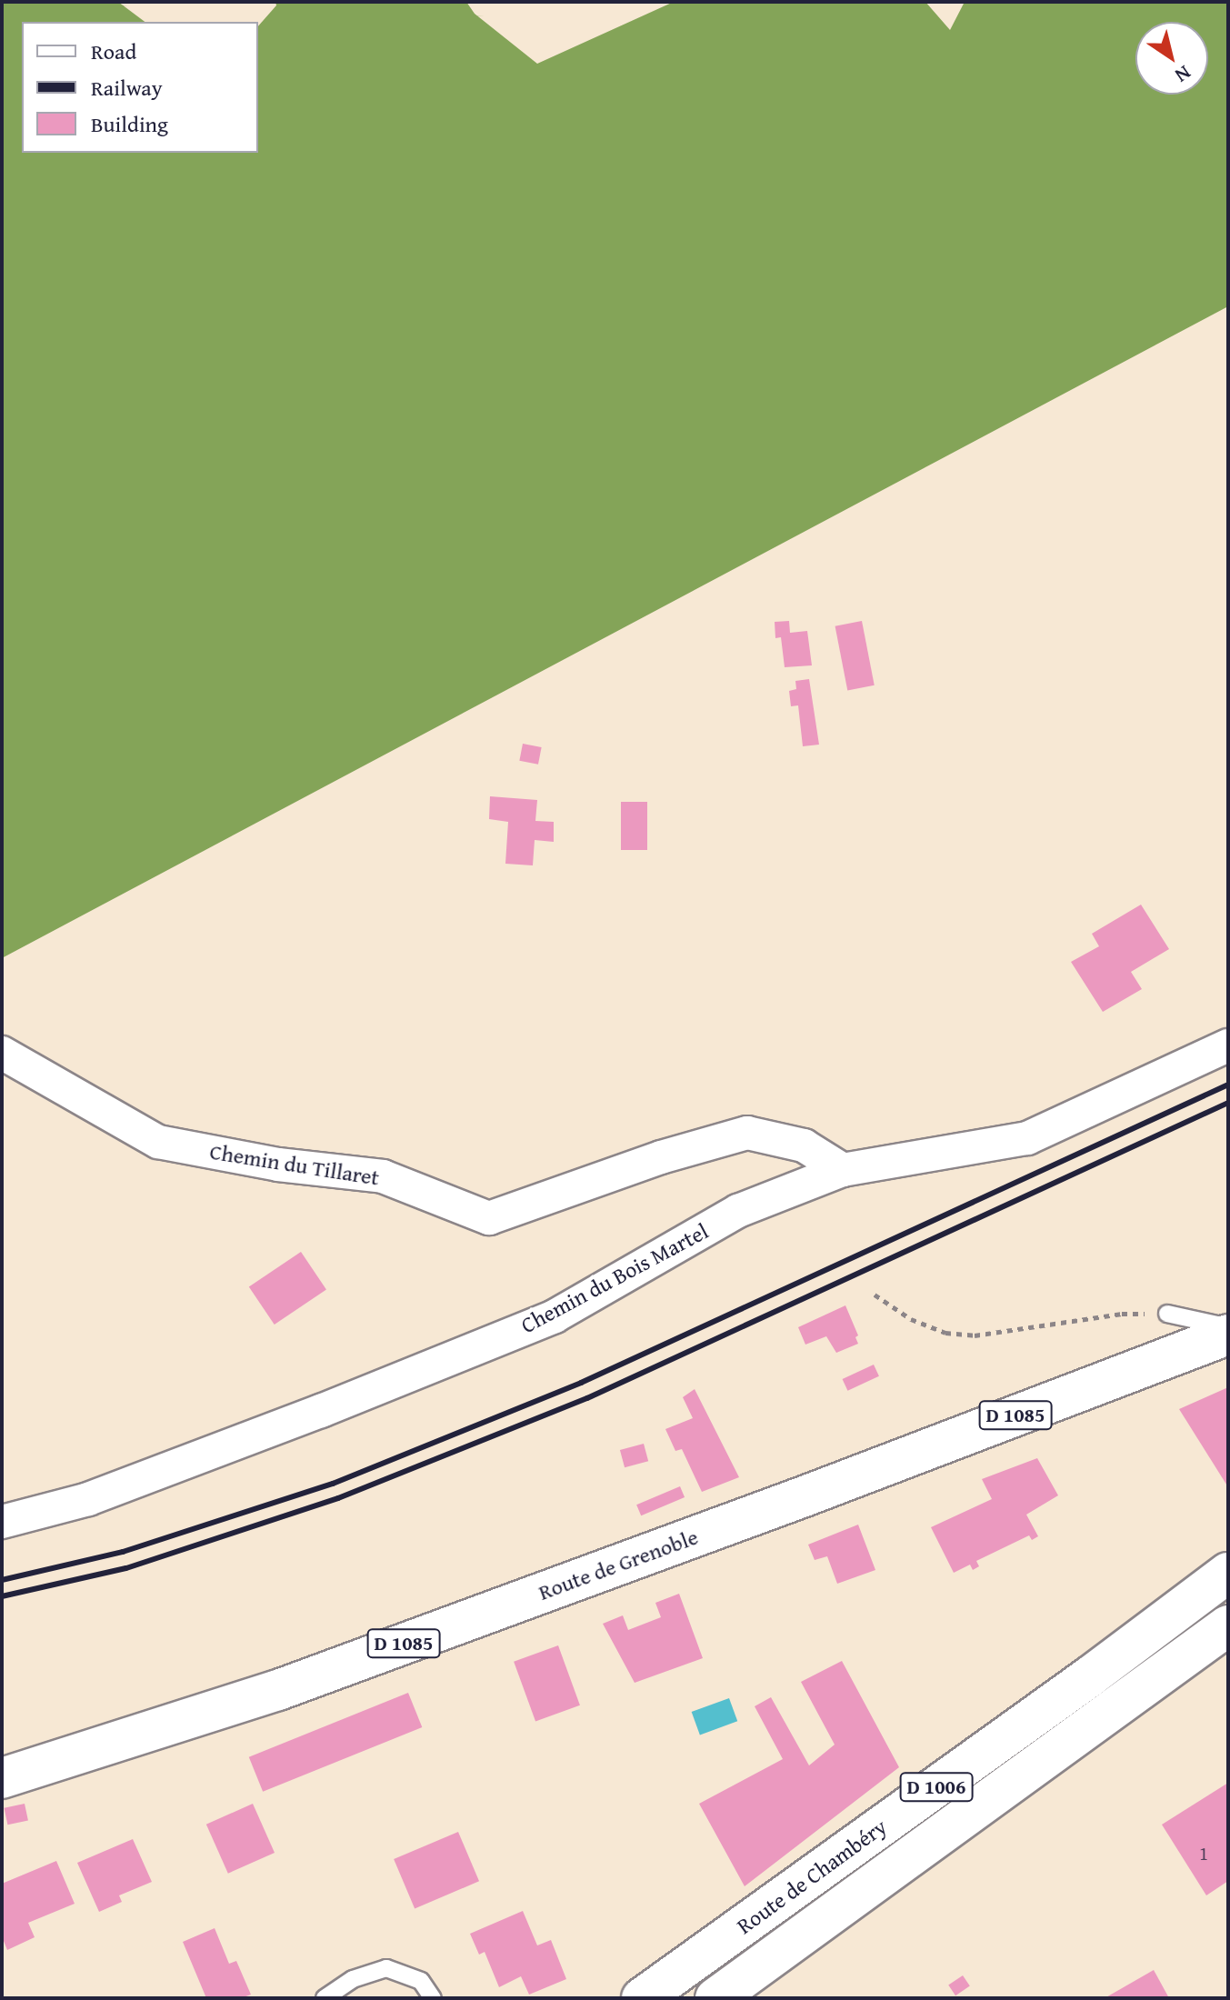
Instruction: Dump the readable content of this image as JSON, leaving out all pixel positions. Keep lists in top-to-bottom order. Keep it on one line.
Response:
{"streets":{"main road":["D 1085","Route de Grenoble","D 1006","Route de Chambéry"],"street":["Chemin du Tillaret","Chemin du Bois Martel"]},"crossings":[["Chemin du Tillaret","Chemin du Bois Martel"]],"house_numbers":["1"],"legend":["Road","Railway","Building"],"north":"bottom right"}
